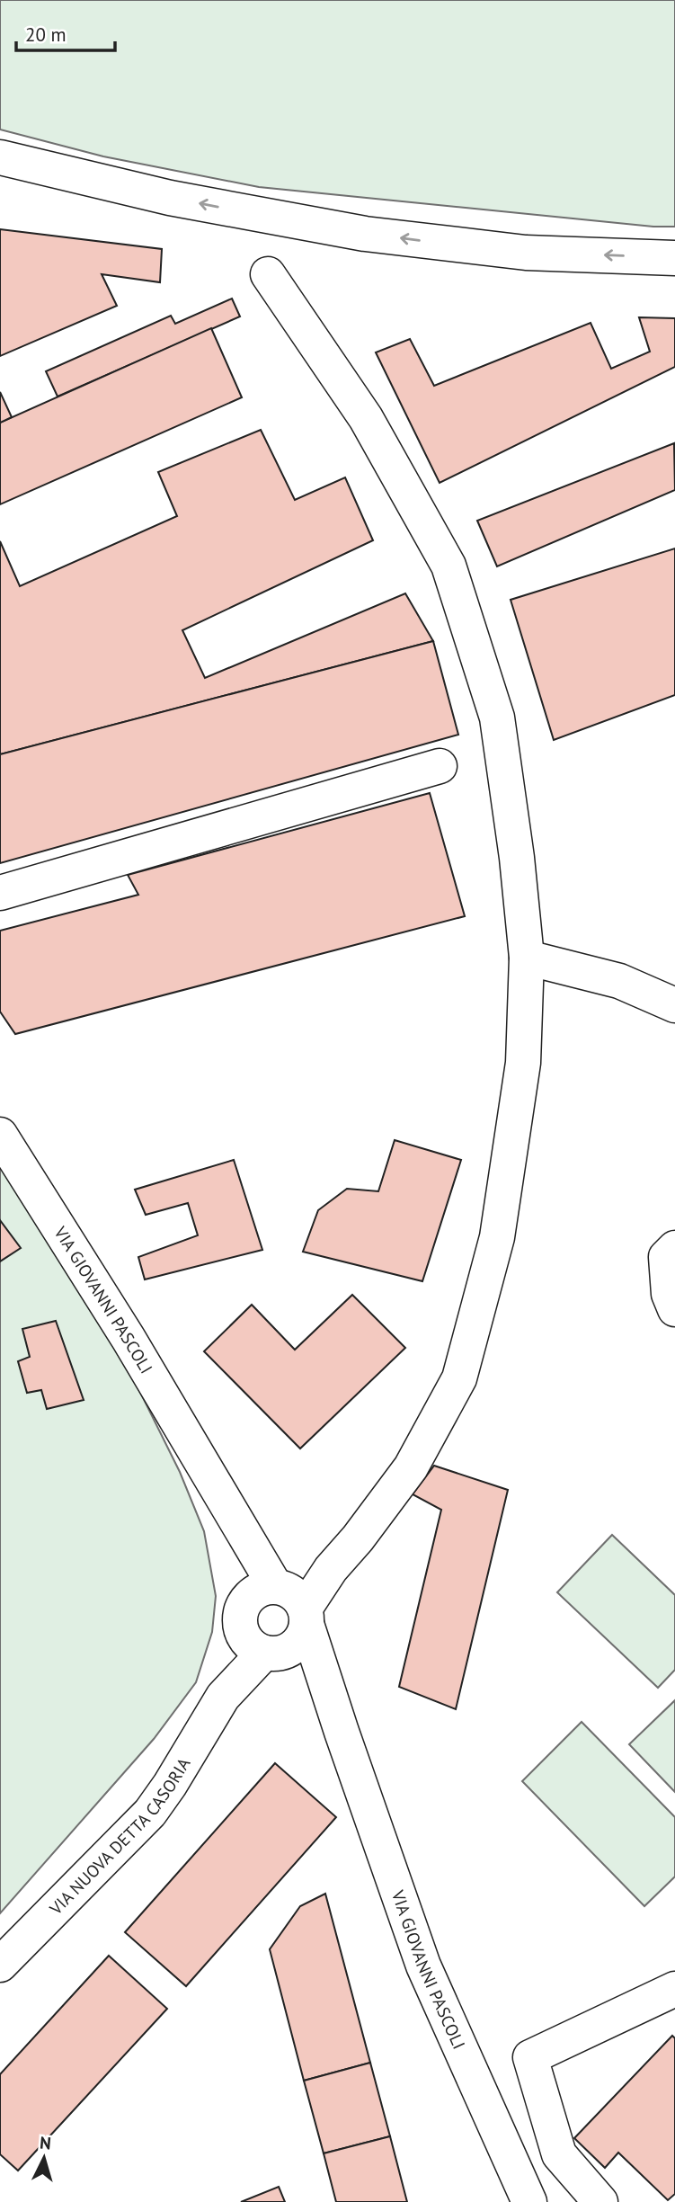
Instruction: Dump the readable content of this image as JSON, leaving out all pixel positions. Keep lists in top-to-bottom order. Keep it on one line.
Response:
{"streets":{"main road":["VIA GIOVANNI PASCOLI","VIA NUOVA DETTA CASORIA"]},"crossings":[["VIA GIOVANNI PASCOLI","VIA NUOVA DETTA CASORIA"]],"scale_bar":"20 m","north":"top"}
